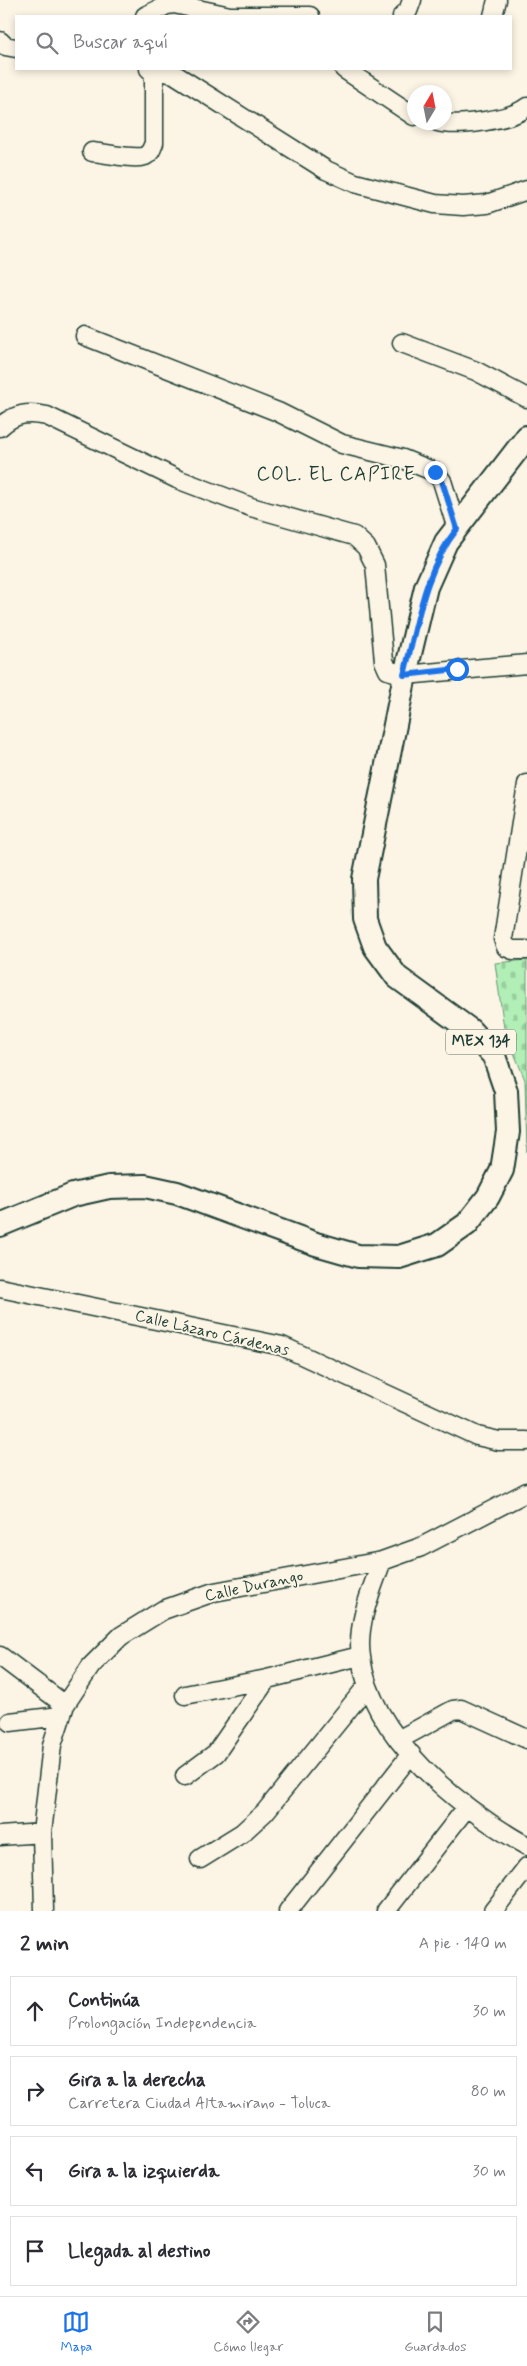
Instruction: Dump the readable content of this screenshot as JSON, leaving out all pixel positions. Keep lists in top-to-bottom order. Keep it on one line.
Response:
{"streets":{"main road":["MEX 134"],"street":["Calle Lázaro Cárdenas","Calle Durango"]},"districts":["COL. EL CAPIRE"],"north":"top","page":{"search":"Buscar aquí","heading":["2 min","A pie · 140 m"],"list":[["Continúa","Prolongación Independencia","30 m"],["Gira a la derecha","Carretera Ciudad Altamirano - Toluca","80 m"],["Gira a la izquierda","30 m"],"Llegada al destino"],"nav":["Mapa","Cómo llegar","Guardados"]}}
